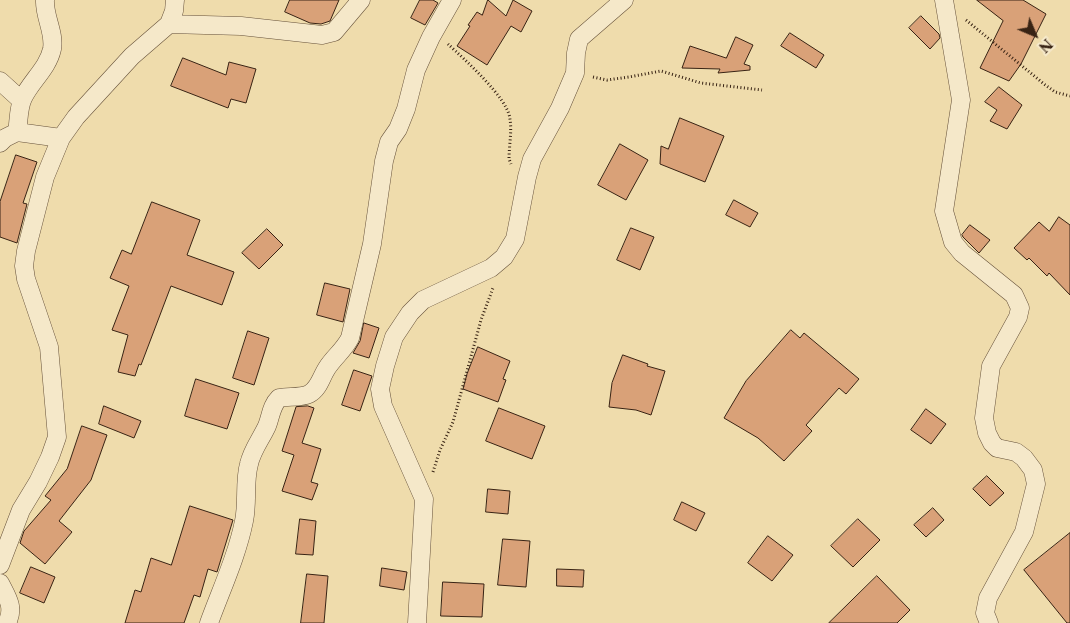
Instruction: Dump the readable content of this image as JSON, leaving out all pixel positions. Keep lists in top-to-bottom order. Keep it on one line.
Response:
{"north":"bottom right"}
